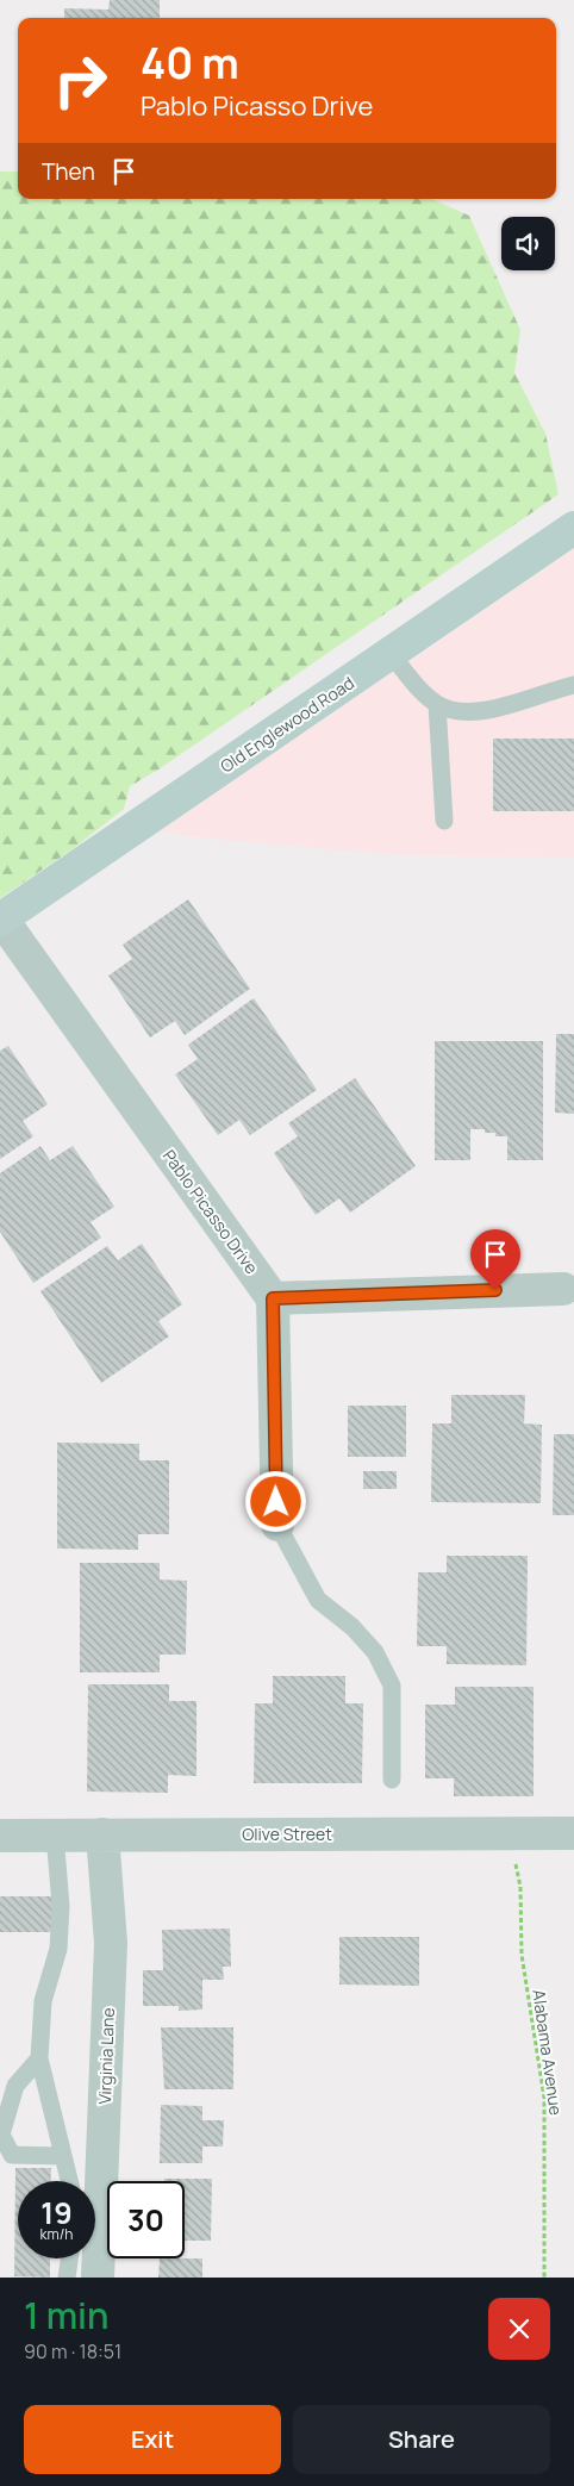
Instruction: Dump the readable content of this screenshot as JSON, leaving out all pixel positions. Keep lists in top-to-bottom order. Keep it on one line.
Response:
{"streets":{"street":["Old Englewood Road","Pablo Picasso Drive","Olive Street","Virginia Lane"],"path":["Alabama Avenue"]},"crossings":[["Old Englewood Road","Pablo Picasso Drive"],["Olive Street","Alabama Avenue"],["Olive Street","Virginia Lane"]],"page":{"turn":["40 m","Pablo Picasso Drive"],"then":"Then","speed":"19 km/h","limit":"30","heading":["1 min","90 m · 18:51"],"buttons":["Exit","Share"]}}
